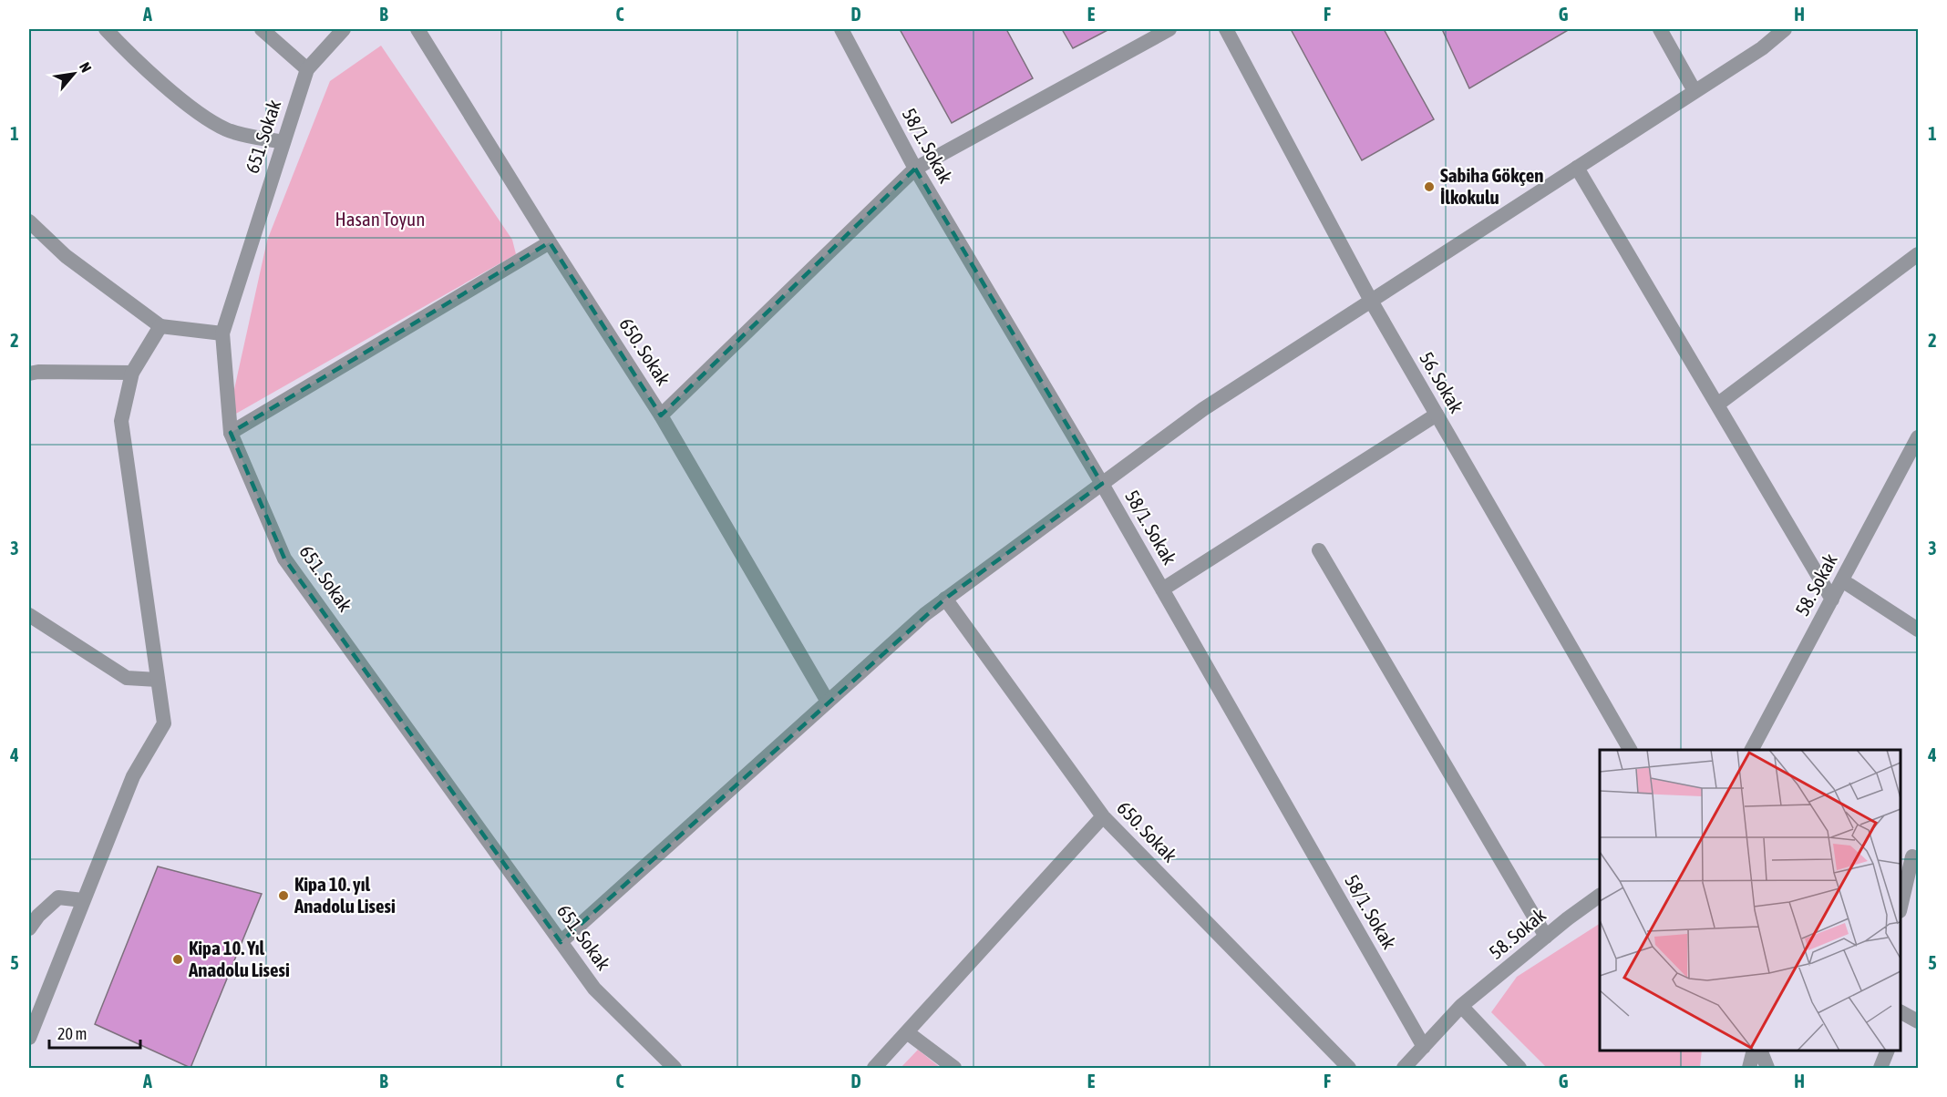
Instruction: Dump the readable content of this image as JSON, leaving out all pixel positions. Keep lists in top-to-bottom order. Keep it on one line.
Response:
{"streets":{"street":["651. Sokak","58/1. Sokak","650. Sokak","56. Sokak","58. Sokak"]},"crossings":[["58/1. Sokak","58. Sokak"]],"parks":["Hasan Toyun"],"places":["Sabiha Gökçen İlkokulu","Kipa 10. yıl Anadolu Lisesi","Kipa 10. Yıl Anadolu Lisesi"],"scale_bar":"20 m","north":"top right","grid":{"columns":["A","B","C","D","E","F","G","H"],"rows":["1","2","3","4","5"]}}
